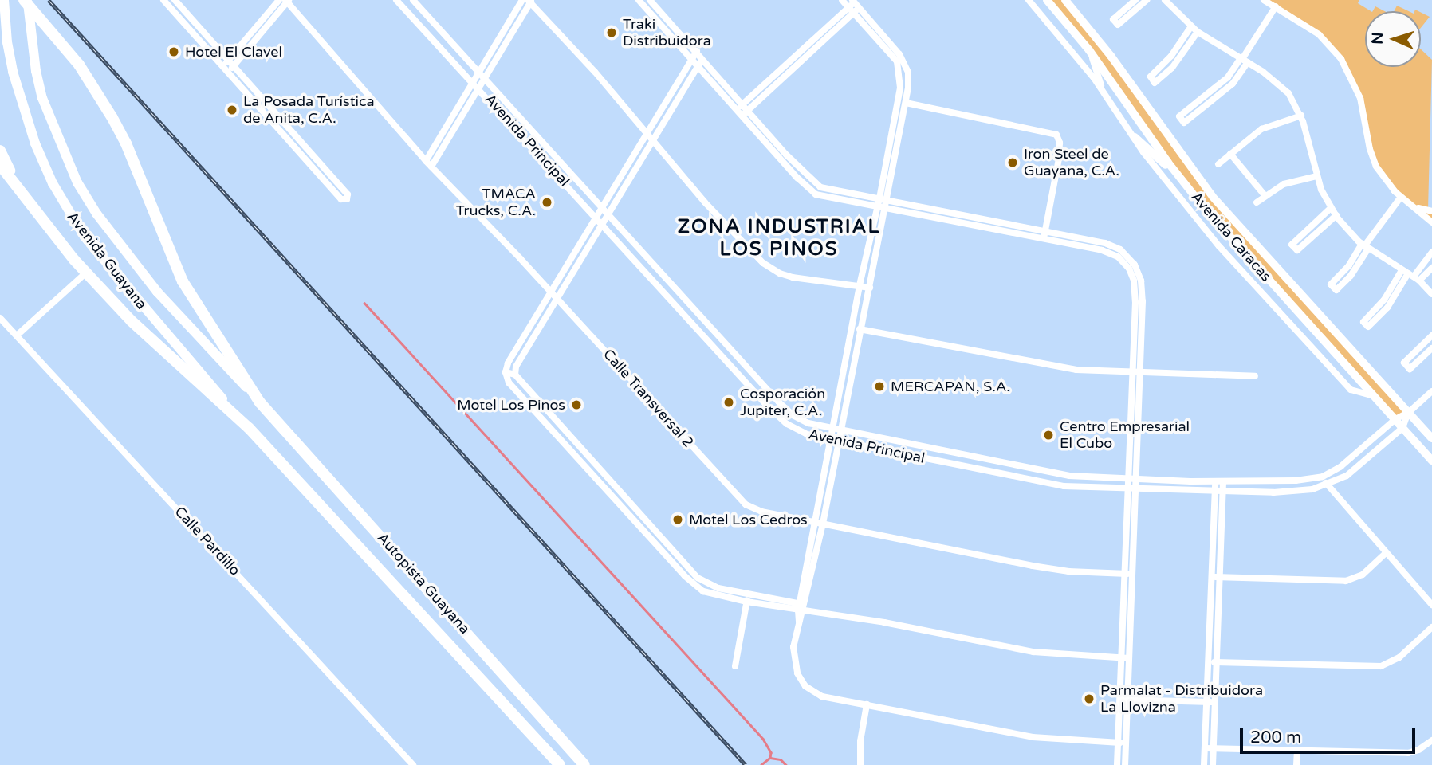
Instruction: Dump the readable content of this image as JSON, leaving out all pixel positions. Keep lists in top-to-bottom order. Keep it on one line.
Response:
{"streets":{"highway":["Autopista Guayana"],"main road":["Avenida Guayana"],"street":["Avenida Principal","Avenida Caracas","Calle Transversal 2","Calle Pardillo"]},"crossings":[["Avenida Principal","Avenida Caracas"],["Avenida Guayana","Autopista Guayana"]],"districts":["ZONA INDUSTRIAL LOS PINOS"],"places":["Traki Distribuidora","Hotel El Clavel","La Posada Turística de Anita, C.A.","Iron Steel de Guayana, C.A.","TMACA Trucks, C.A.","MERCAPAN, S.A.","Cosporación Jupiter, C.A.","Motel Los Pinos","Centro Empresarial El Cubo","Motel Los Cedros","Parmalat - Distribuidora La Llovizna"],"scale_bar":"200 m","north":"left"}
